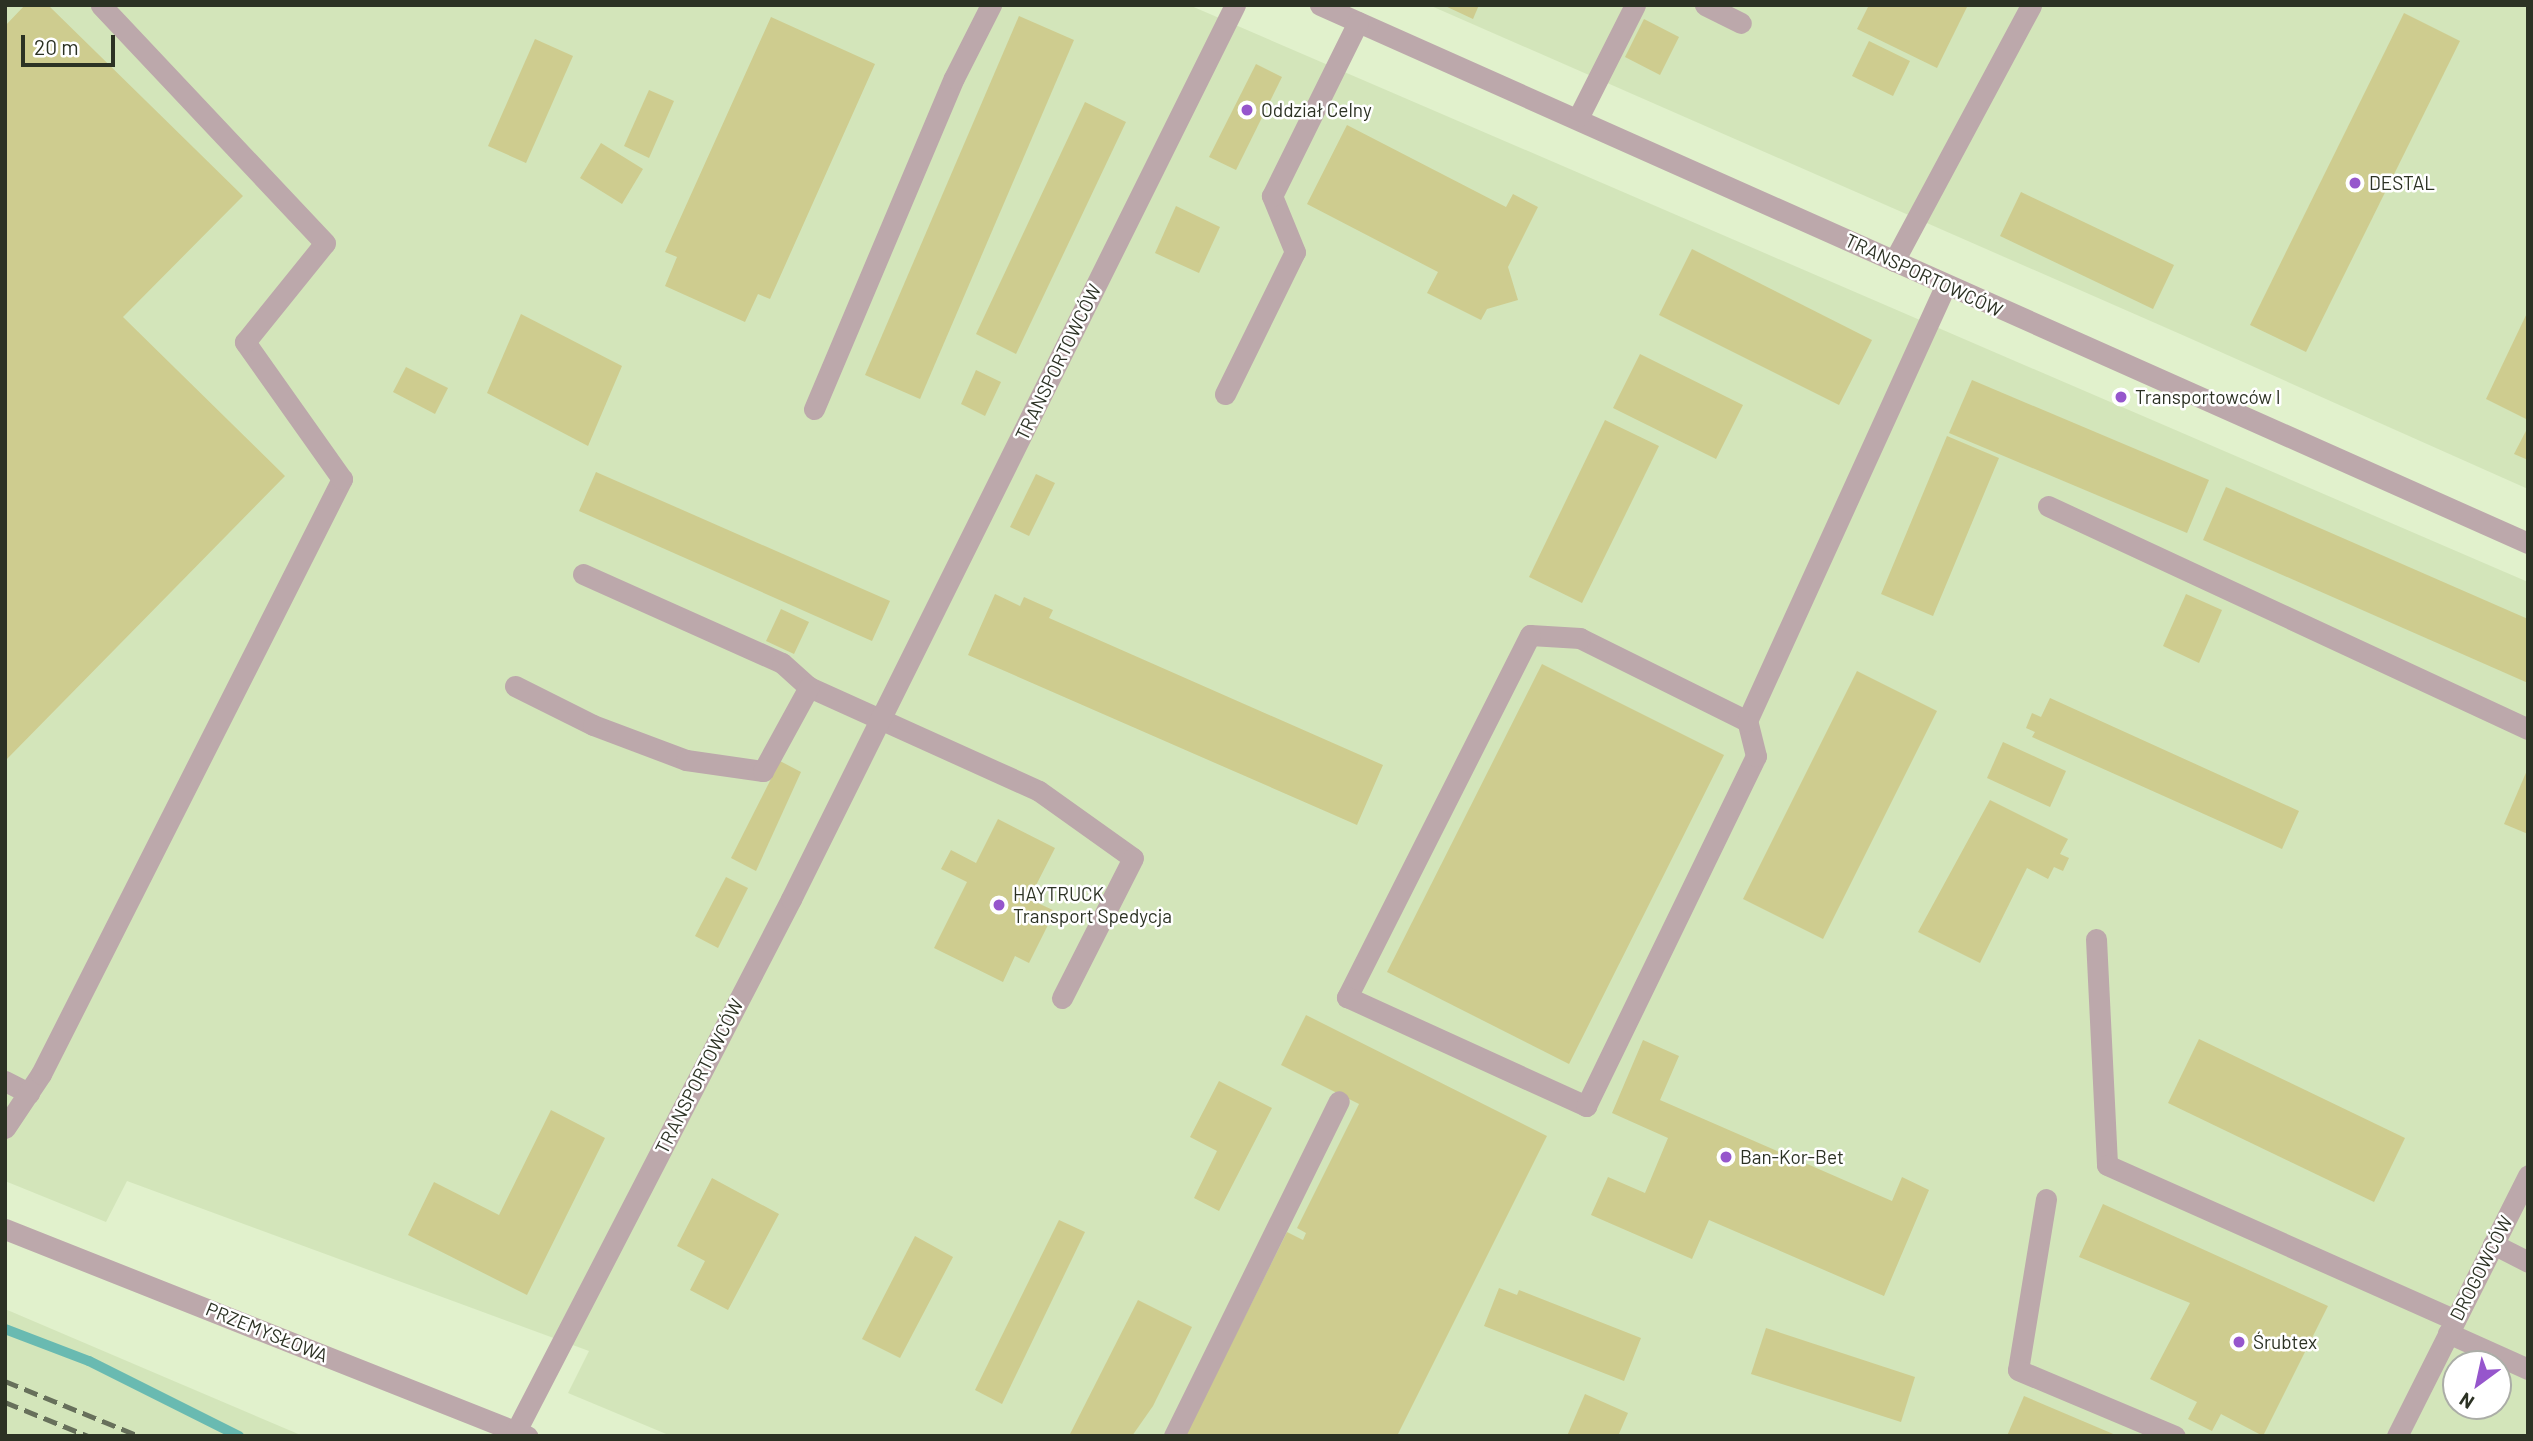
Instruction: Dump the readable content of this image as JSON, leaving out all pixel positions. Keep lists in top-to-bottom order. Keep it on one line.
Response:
{"streets":{"street":["TRANSPORTOWCÓW","DROGOWCÓW","PRZEMYSŁOWA"]},"crossings":[["TRANSPORTOWCÓW","PRZEMYSŁOWA"]],"places":["Oddział Celny","DESTAL","Transportowców I","HAYTRUCK Transport Spedycja","Ban-Kor-Bet","Śrubtex"],"scale_bar":"20 m","north":"bottom left"}
